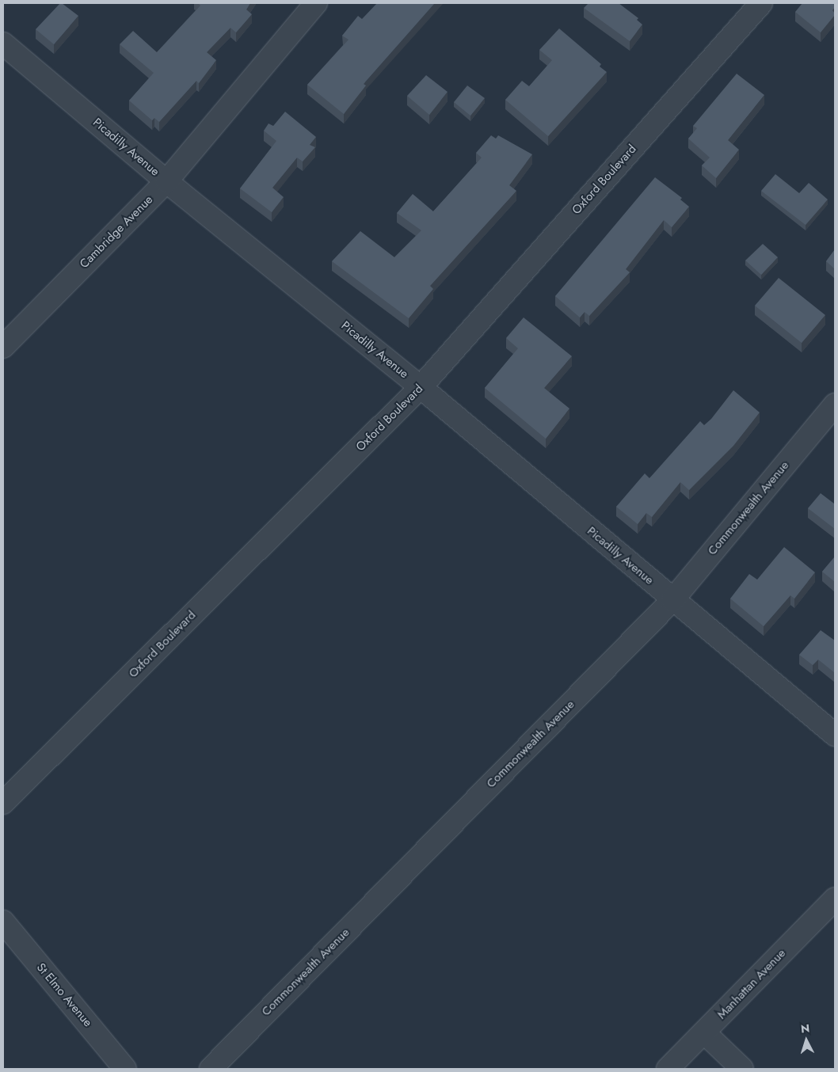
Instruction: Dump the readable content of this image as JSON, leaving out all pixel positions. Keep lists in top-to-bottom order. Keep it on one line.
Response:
{"streets":{"street":["Picadilly Avenue","Oxford Boulevard","Cambridge Avenue","Commonwealth Avenue","Manhattan Avenue","St Elmo Avenue"]},"crossings":[["Picadilly Avenue","Oxford Boulevard"],["Picadilly Avenue","Cambridge Avenue"],["Picadilly Avenue","Commonwealth Avenue"]],"north":"top"}
